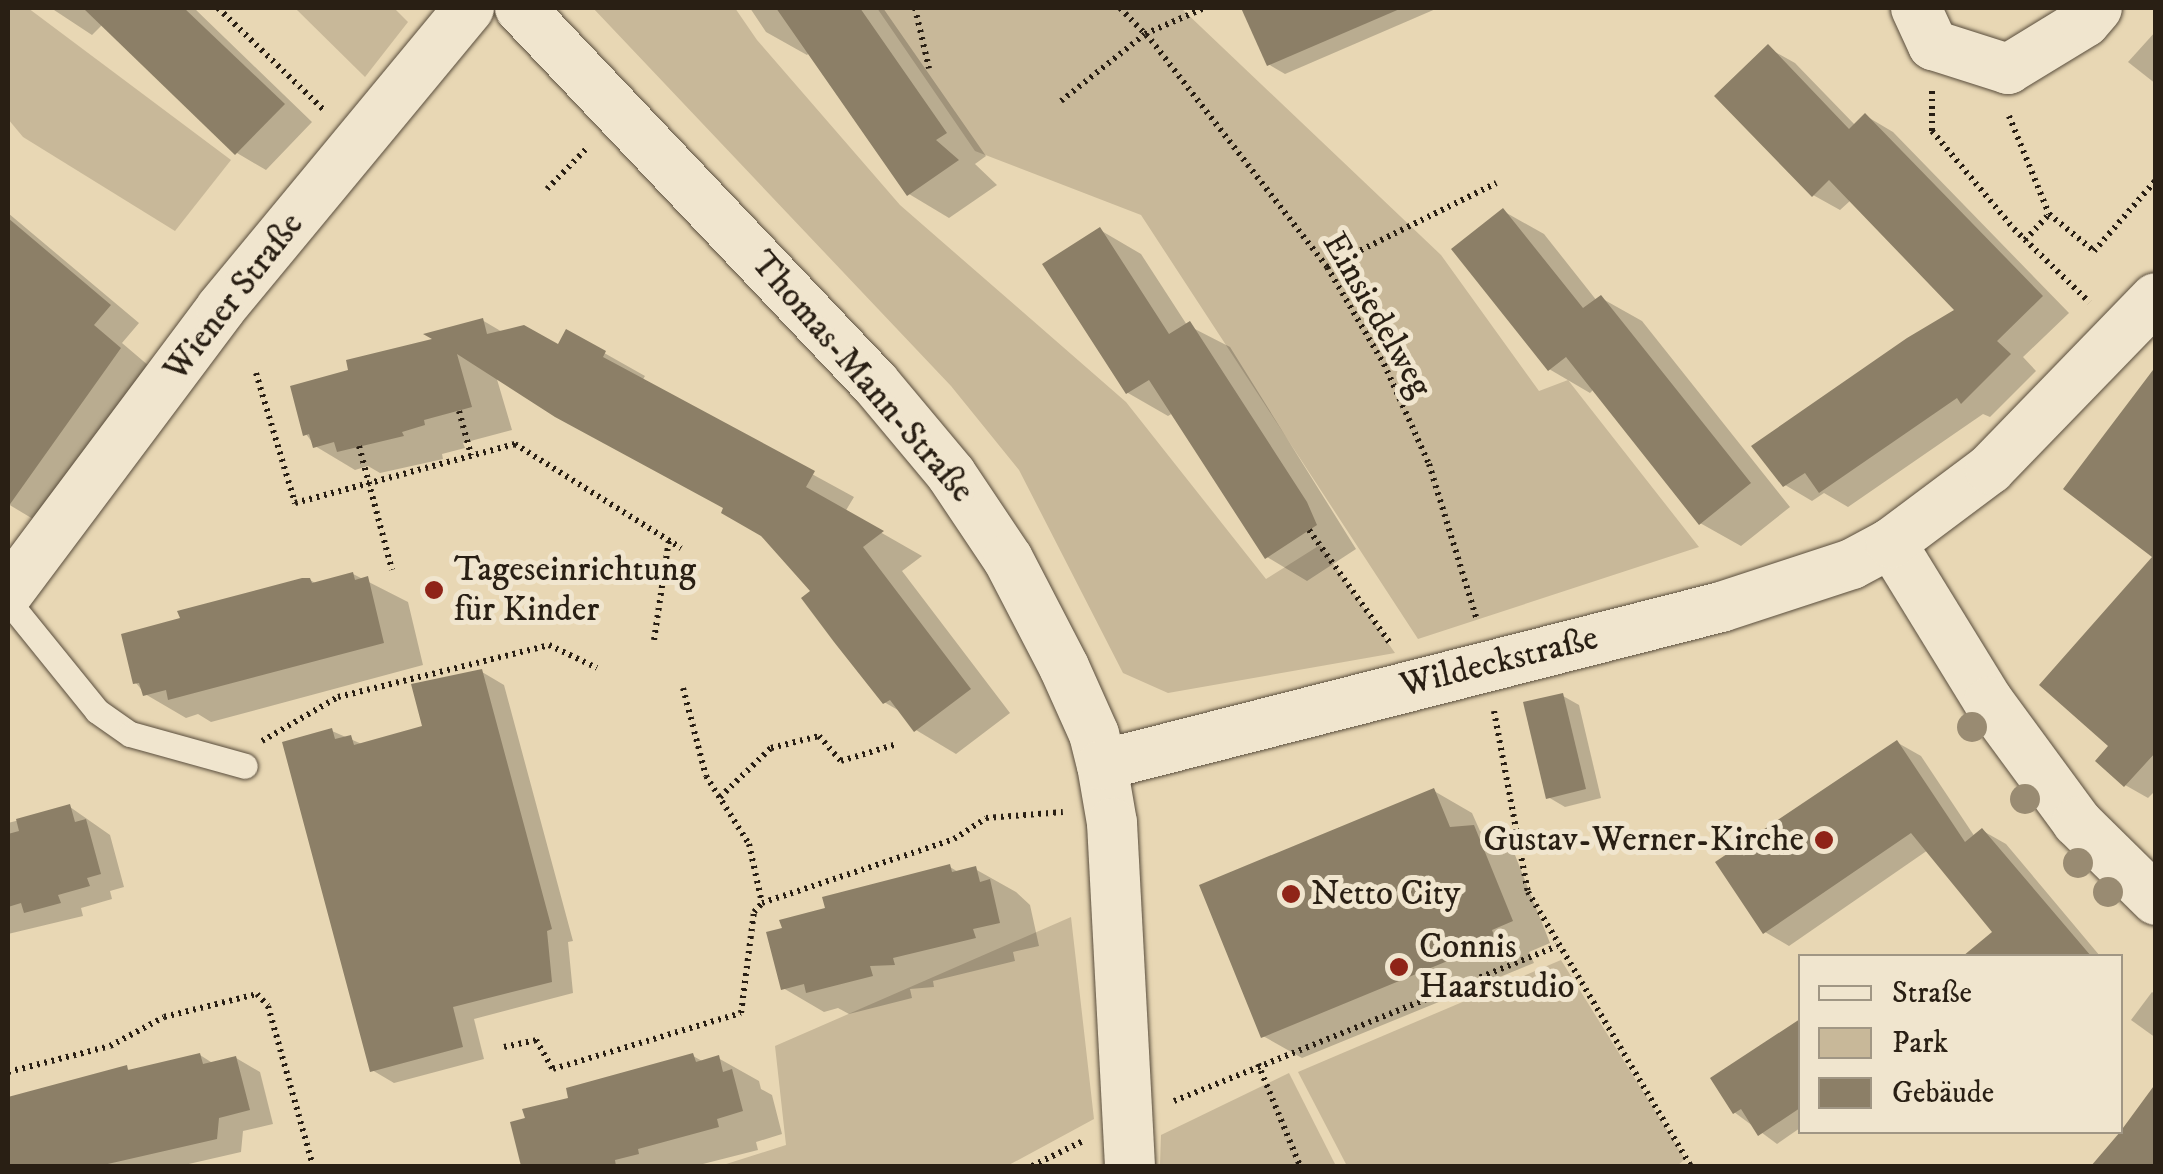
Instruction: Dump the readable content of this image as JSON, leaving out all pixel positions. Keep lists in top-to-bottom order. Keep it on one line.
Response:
{"streets":{"street":["Wiener Straße","Thomas-Mann-Straße","Wildeckstraße"],"path":["Einsiedelweg"]},"crossings":[["Einsiedelweg","Wildeckstraße"],["Thomas-Mann-Straße","Wildeckstraße"]],"places":["Tageseinrichtung für Kinder","Gustav-Werner-Kirche","Netto City","Connis Haarstudio"],"legend":["Straße","Park","Gebäude"]}
